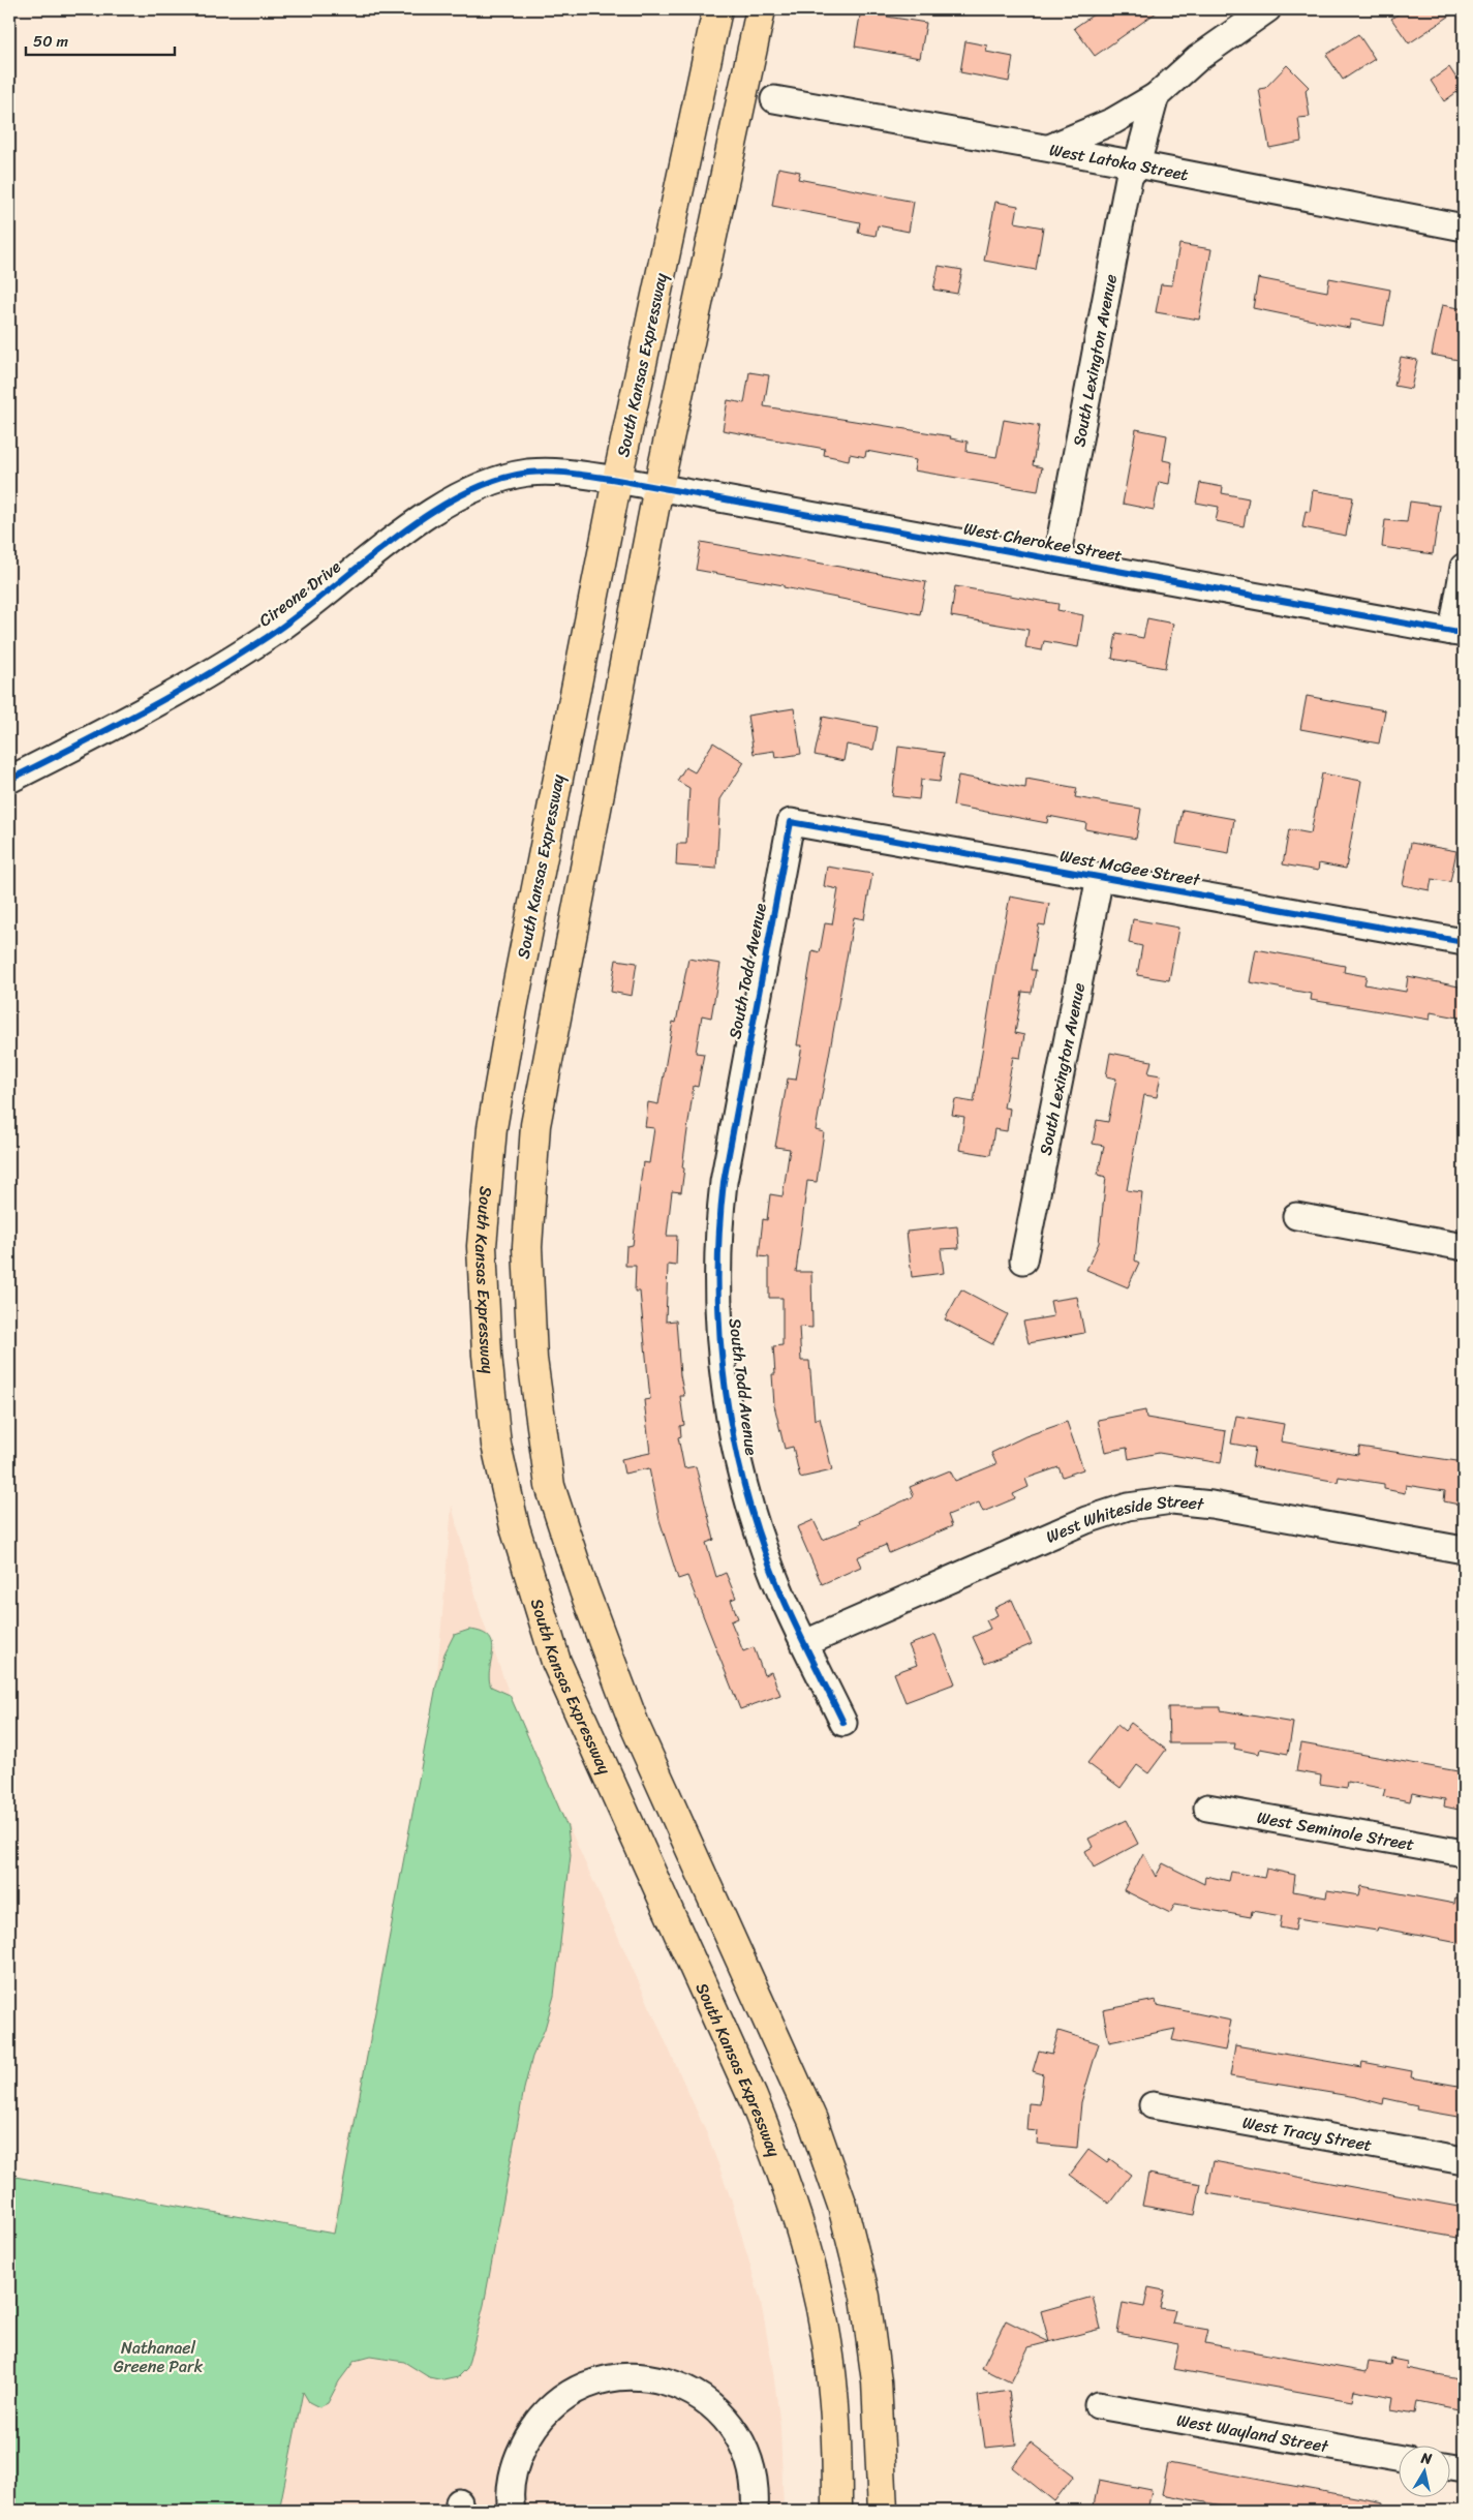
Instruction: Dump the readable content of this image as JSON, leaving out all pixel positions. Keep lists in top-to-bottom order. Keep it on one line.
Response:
{"streets":{"main road":["South Kansas Expressway"],"street":["West Latoka Street","South Lexington Avenue","West Cherokee Street","Cireone Drive","West McGee Street","South Todd Avenue","West Whiteside Street","West Seminole Street","West Tracy Street","West Wayland Street"]},"crossings":[["West Latoka Street","South Lexington Avenue"],["South Lexington Avenue","West Cherokee Street"],["South Lexington Avenue","West McGee Street"],["South Kansas Expressway","West Cherokee Street"],["South Kansas Expressway","Cireone Drive"],["West Cherokee Street","Cireone Drive"],["West McGee Street","South Todd Avenue"],["South Todd Avenue","West Whiteside Street"]],"parks":["Nathanael Greene Park"],"scale_bar":"50 m","north":"top"}
